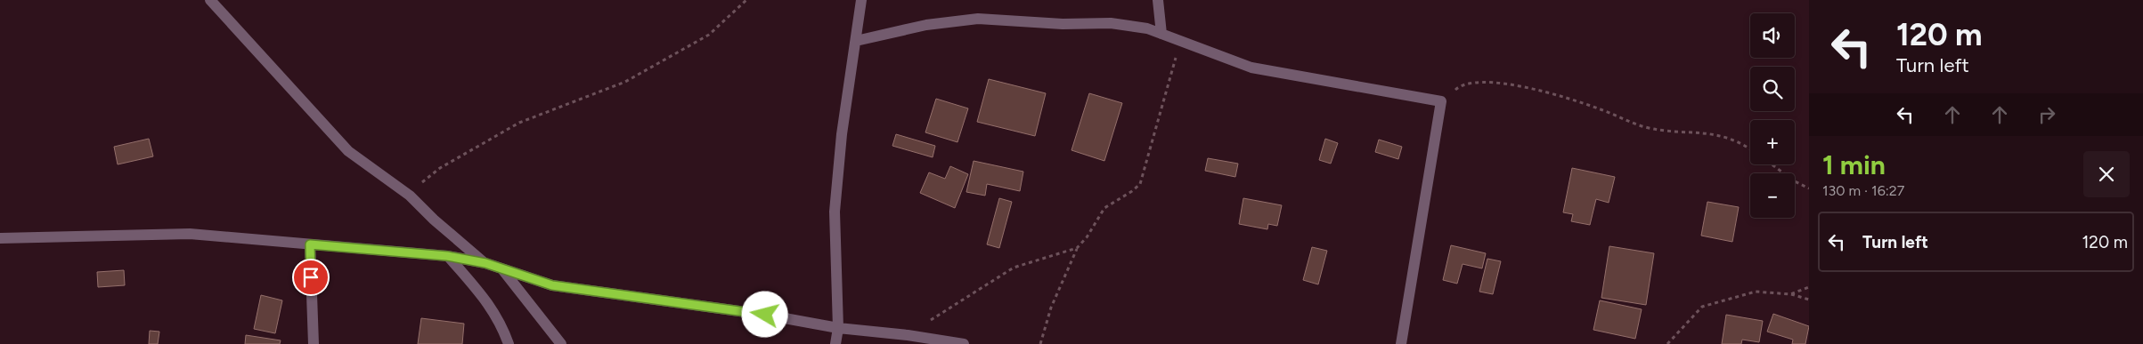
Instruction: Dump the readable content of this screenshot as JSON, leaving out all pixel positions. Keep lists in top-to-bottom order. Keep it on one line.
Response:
{"page":{"turn":["120 m","Turn left"],"map_buttons":["+","−"],"heading":["1 min","130 m · 16:27"],"list":[{"name":"Turn left","value":"120 m"}]}}
